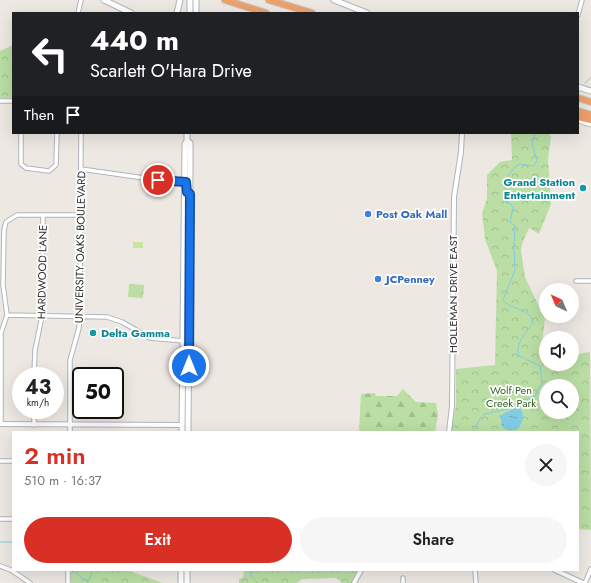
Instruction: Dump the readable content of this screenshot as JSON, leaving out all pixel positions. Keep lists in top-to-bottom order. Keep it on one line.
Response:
{"streets":{"street":["UNIVERSITY OAKS BOULEVARD","HARDWOOD LANE","HOLLEMAN DRIVE EAST"]},"parks":["Wolf Pen Creek Park"],"places":["Grand Station Entertainment","Post Oak Mall","JCPenney","Delta Gamma"],"north":"top left","page":{"turn":["440 m","Scarlett O'Hara Drive"],"then":"Then","speed":"43 km/h","limit":"50","heading":["2 min","510 m · 16:37"],"buttons":["Exit","Share"]}}
